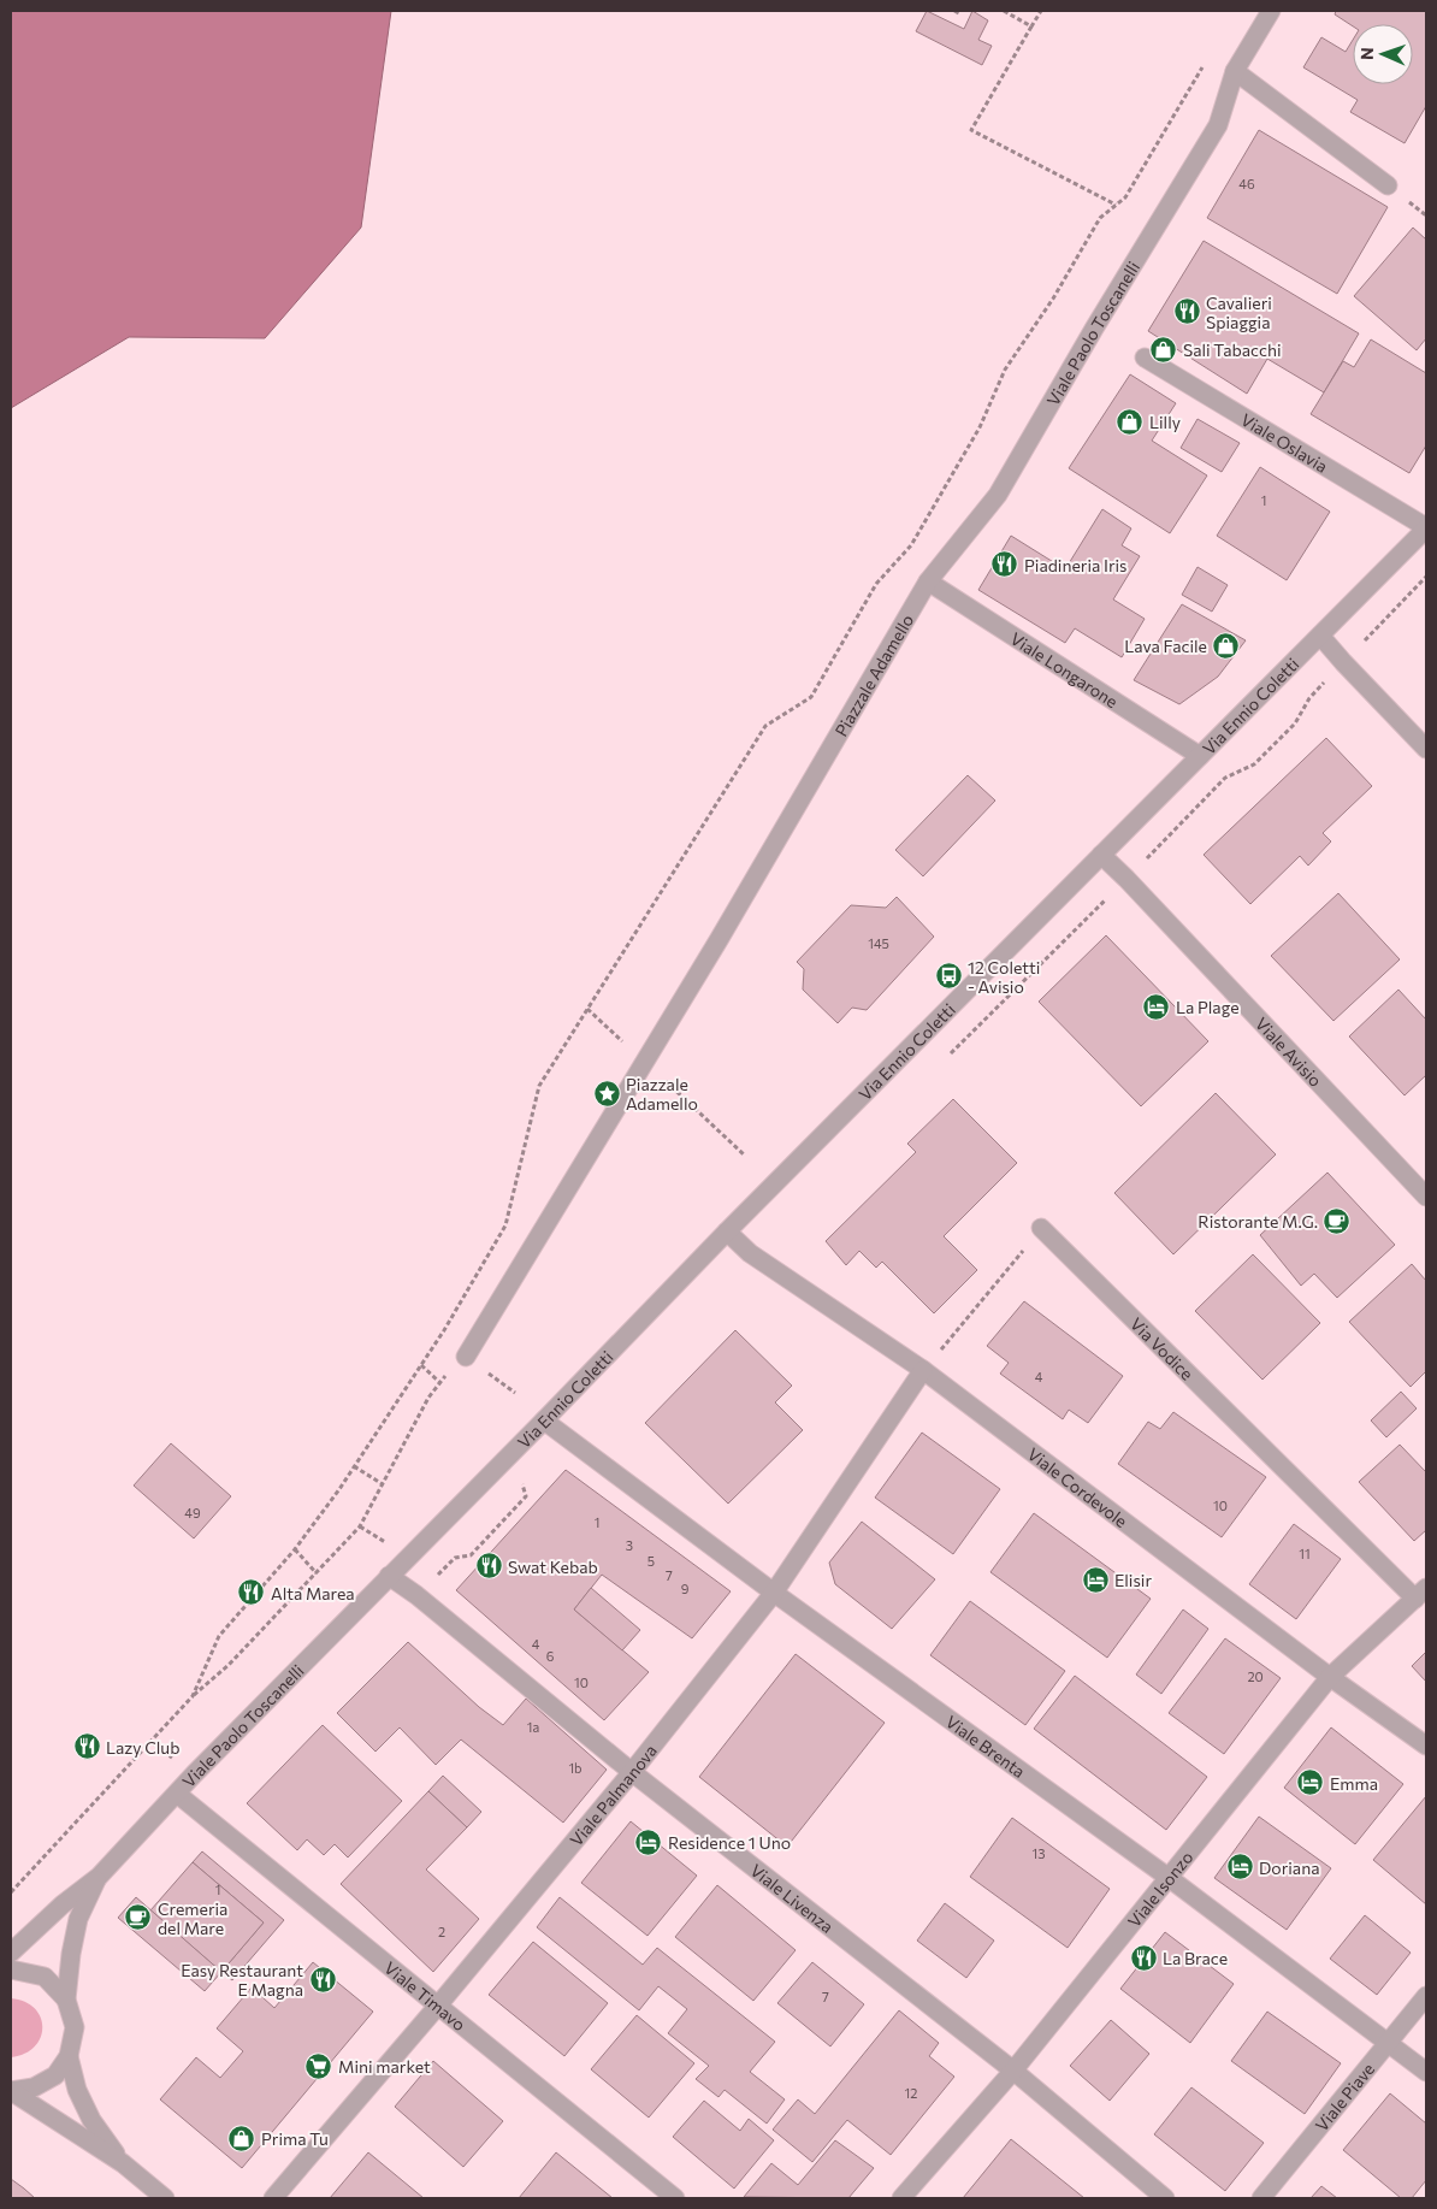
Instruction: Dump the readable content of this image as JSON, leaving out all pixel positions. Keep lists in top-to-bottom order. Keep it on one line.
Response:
{"streets":{"street":["Viale Paolo Toscanelli","Viale Oslavia","Viale Longarone","Piazzale Adamello","Via Ennio Coletti","Viale Avisio","Via Vodice","Viale Cordevole","Viale Brenta","Viale Palmanova","Viale Isonzo","Viale Livenza","Viale Timavo","Viale Piave"]},"crossings":[["Viale Paolo Toscanelli","Viale Longarone"],["Viale Paolo Toscanelli","Piazzale Adamello"],["Viale Paolo Toscanelli","Via Ennio Coletti"],["Viale Paolo Toscanelli","Viale Livenza"],["Viale Paolo Toscanelli","Viale Timavo"],["Viale Oslavia","Via Ennio Coletti"],["Viale Longarone","Piazzale Adamello"],["Viale Longarone","Via Ennio Coletti"],["Via Ennio Coletti","Viale Avisio"],["Via Ennio Coletti","Viale Cordevole"],["Via Ennio Coletti","Viale Brenta"],["Via Ennio Coletti","Viale Livenza"],["Via Vodice","Viale Isonzo"],["Viale Cordevole","Viale Palmanova"],["Viale Cordevole","Viale Isonzo"],["Viale Brenta","Viale Palmanova"],["Viale Brenta","Viale Isonzo"],["Viale Brenta","Viale Piave"],["Viale Palmanova","Viale Livenza"],["Viale Palmanova","Viale Timavo"],["Viale Isonzo","Viale Livenza"]],"places":{"restaurant":["Cavalieri Spiaggia","Piadineria Iris","Swat Kebab","Alta Marea","Lazy Club","La Brace","Easy Restaurant E Magna"],"shop":["Sali Tabacchi","Lilly","Lava Facile","Prima Tu"],"bus stop":["12 Coletti - Avisio"],"hotel":["La Plage","Elisir","Emma","Residence 1 Uno","Doriana"],"place":["Piazzale Adamello"],"cafe":["Ristorante M.G.","Cremeria del Mare"],"supermarket":["Mini market"]},"house_numbers":["46","1","145","4","10","49","1","3","11","5","7","9","4","6","20","10","1a","1b","13","1","2","7","12"],"north":"left"}
